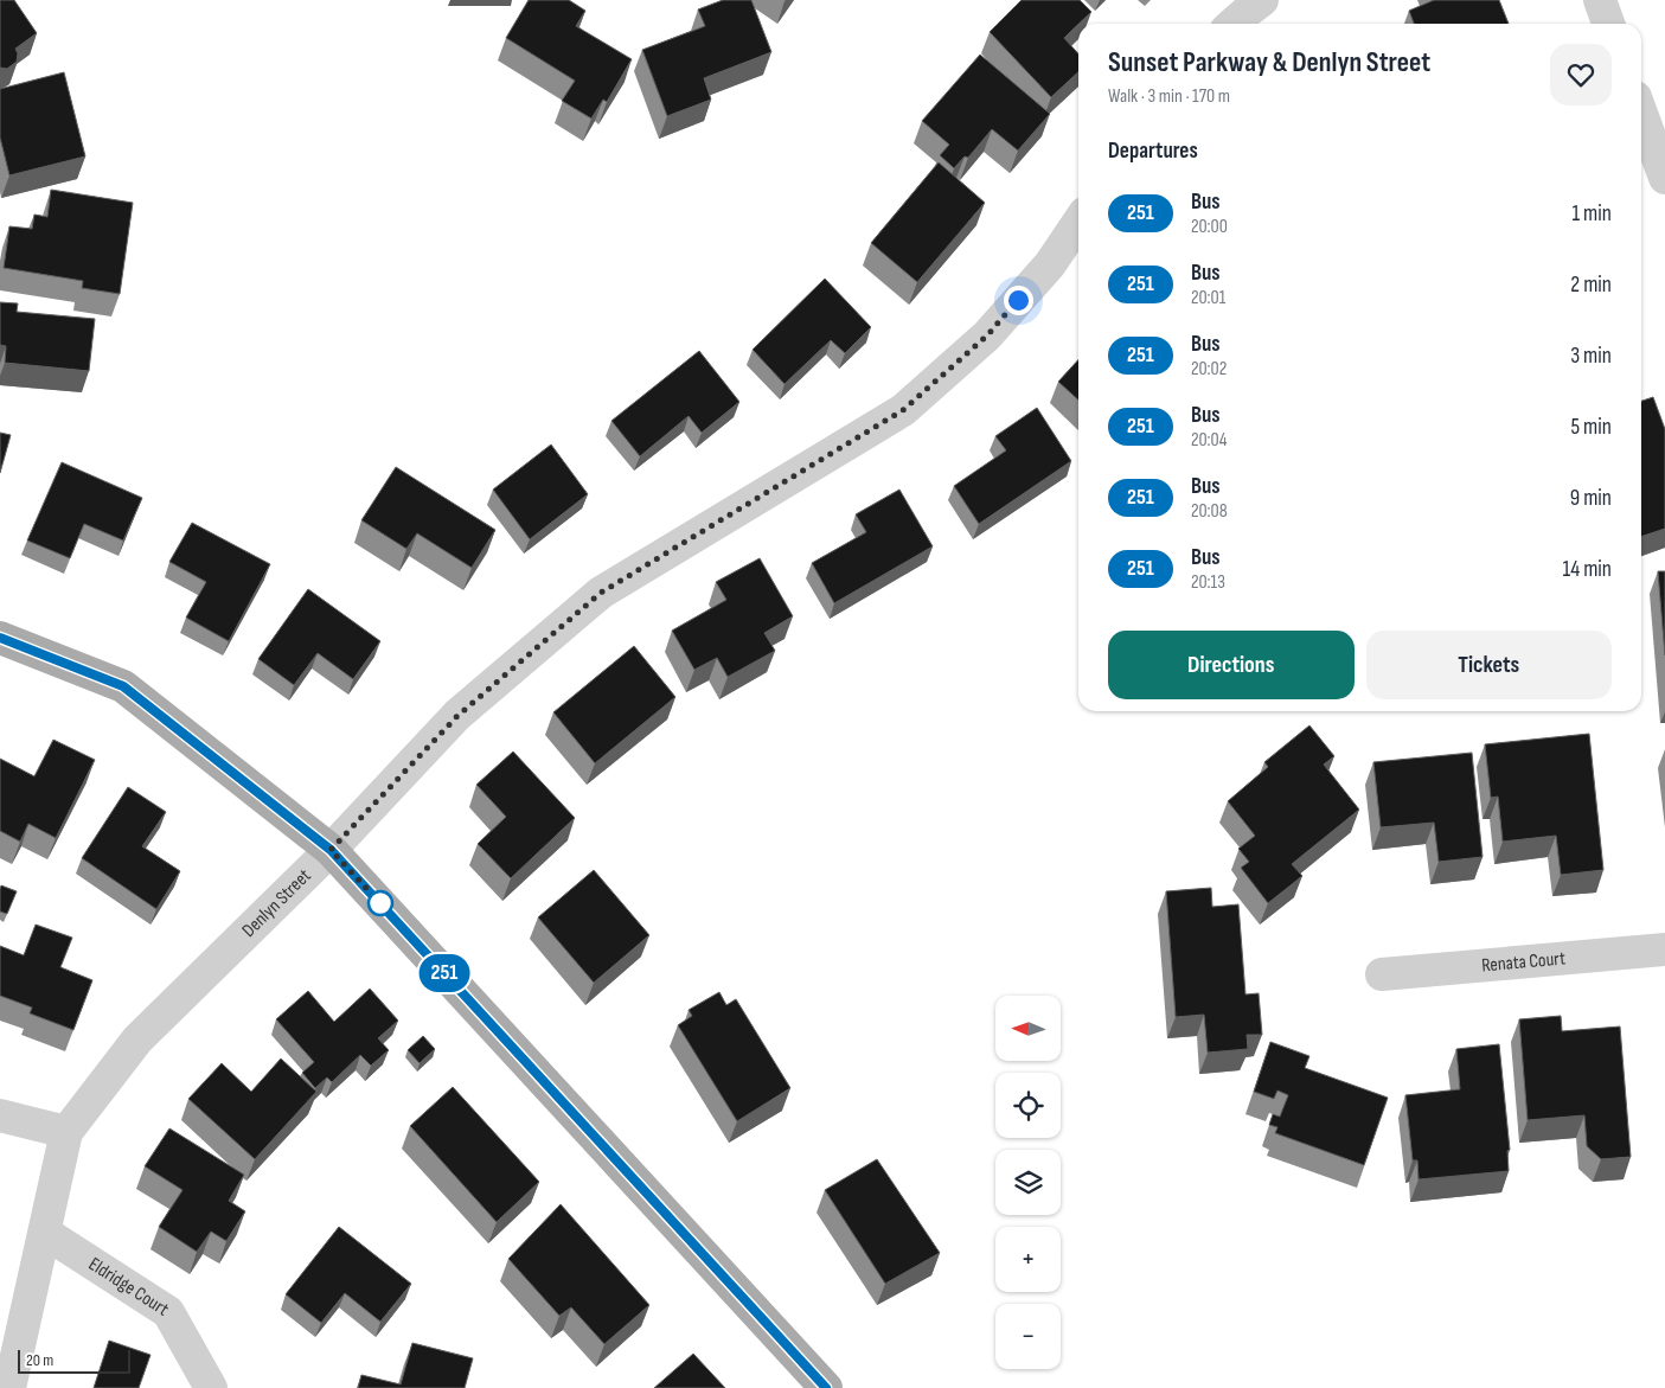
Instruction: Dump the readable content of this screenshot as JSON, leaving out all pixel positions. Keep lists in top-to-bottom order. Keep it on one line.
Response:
{"streets":{"street":["Denlyn Street","Renata Court","Eldridge Court"]},"crossings":[["Denlyn Street","Eldridge Court"]],"lines":["bus line 251"],"scale_bar":"20 m","north":"left","page":{"on_map":"251","heading":[["Sunset Parkway & Denlyn Street","Walk · 3 min · 170 m"],"Departures"],"list":[{"mark":"251","name":"Bus","note":"20:00","value":"1 min"},{"mark":"251","name":"Bus","note":"20:01","value":"2 min"},{"mark":"251","name":"Bus","note":"20:02","value":"3 min"},{"mark":"251","name":"Bus","note":"20:04","value":"5 min"},{"mark":"251","name":"Bus","note":"20:08","value":"9 min"},{"mark":"251","name":"Bus","note":"20:13","value":"14 min"}],"buttons":["Directions","Tickets"],"map_buttons":["+","−"],"scale":"20 m"}}
